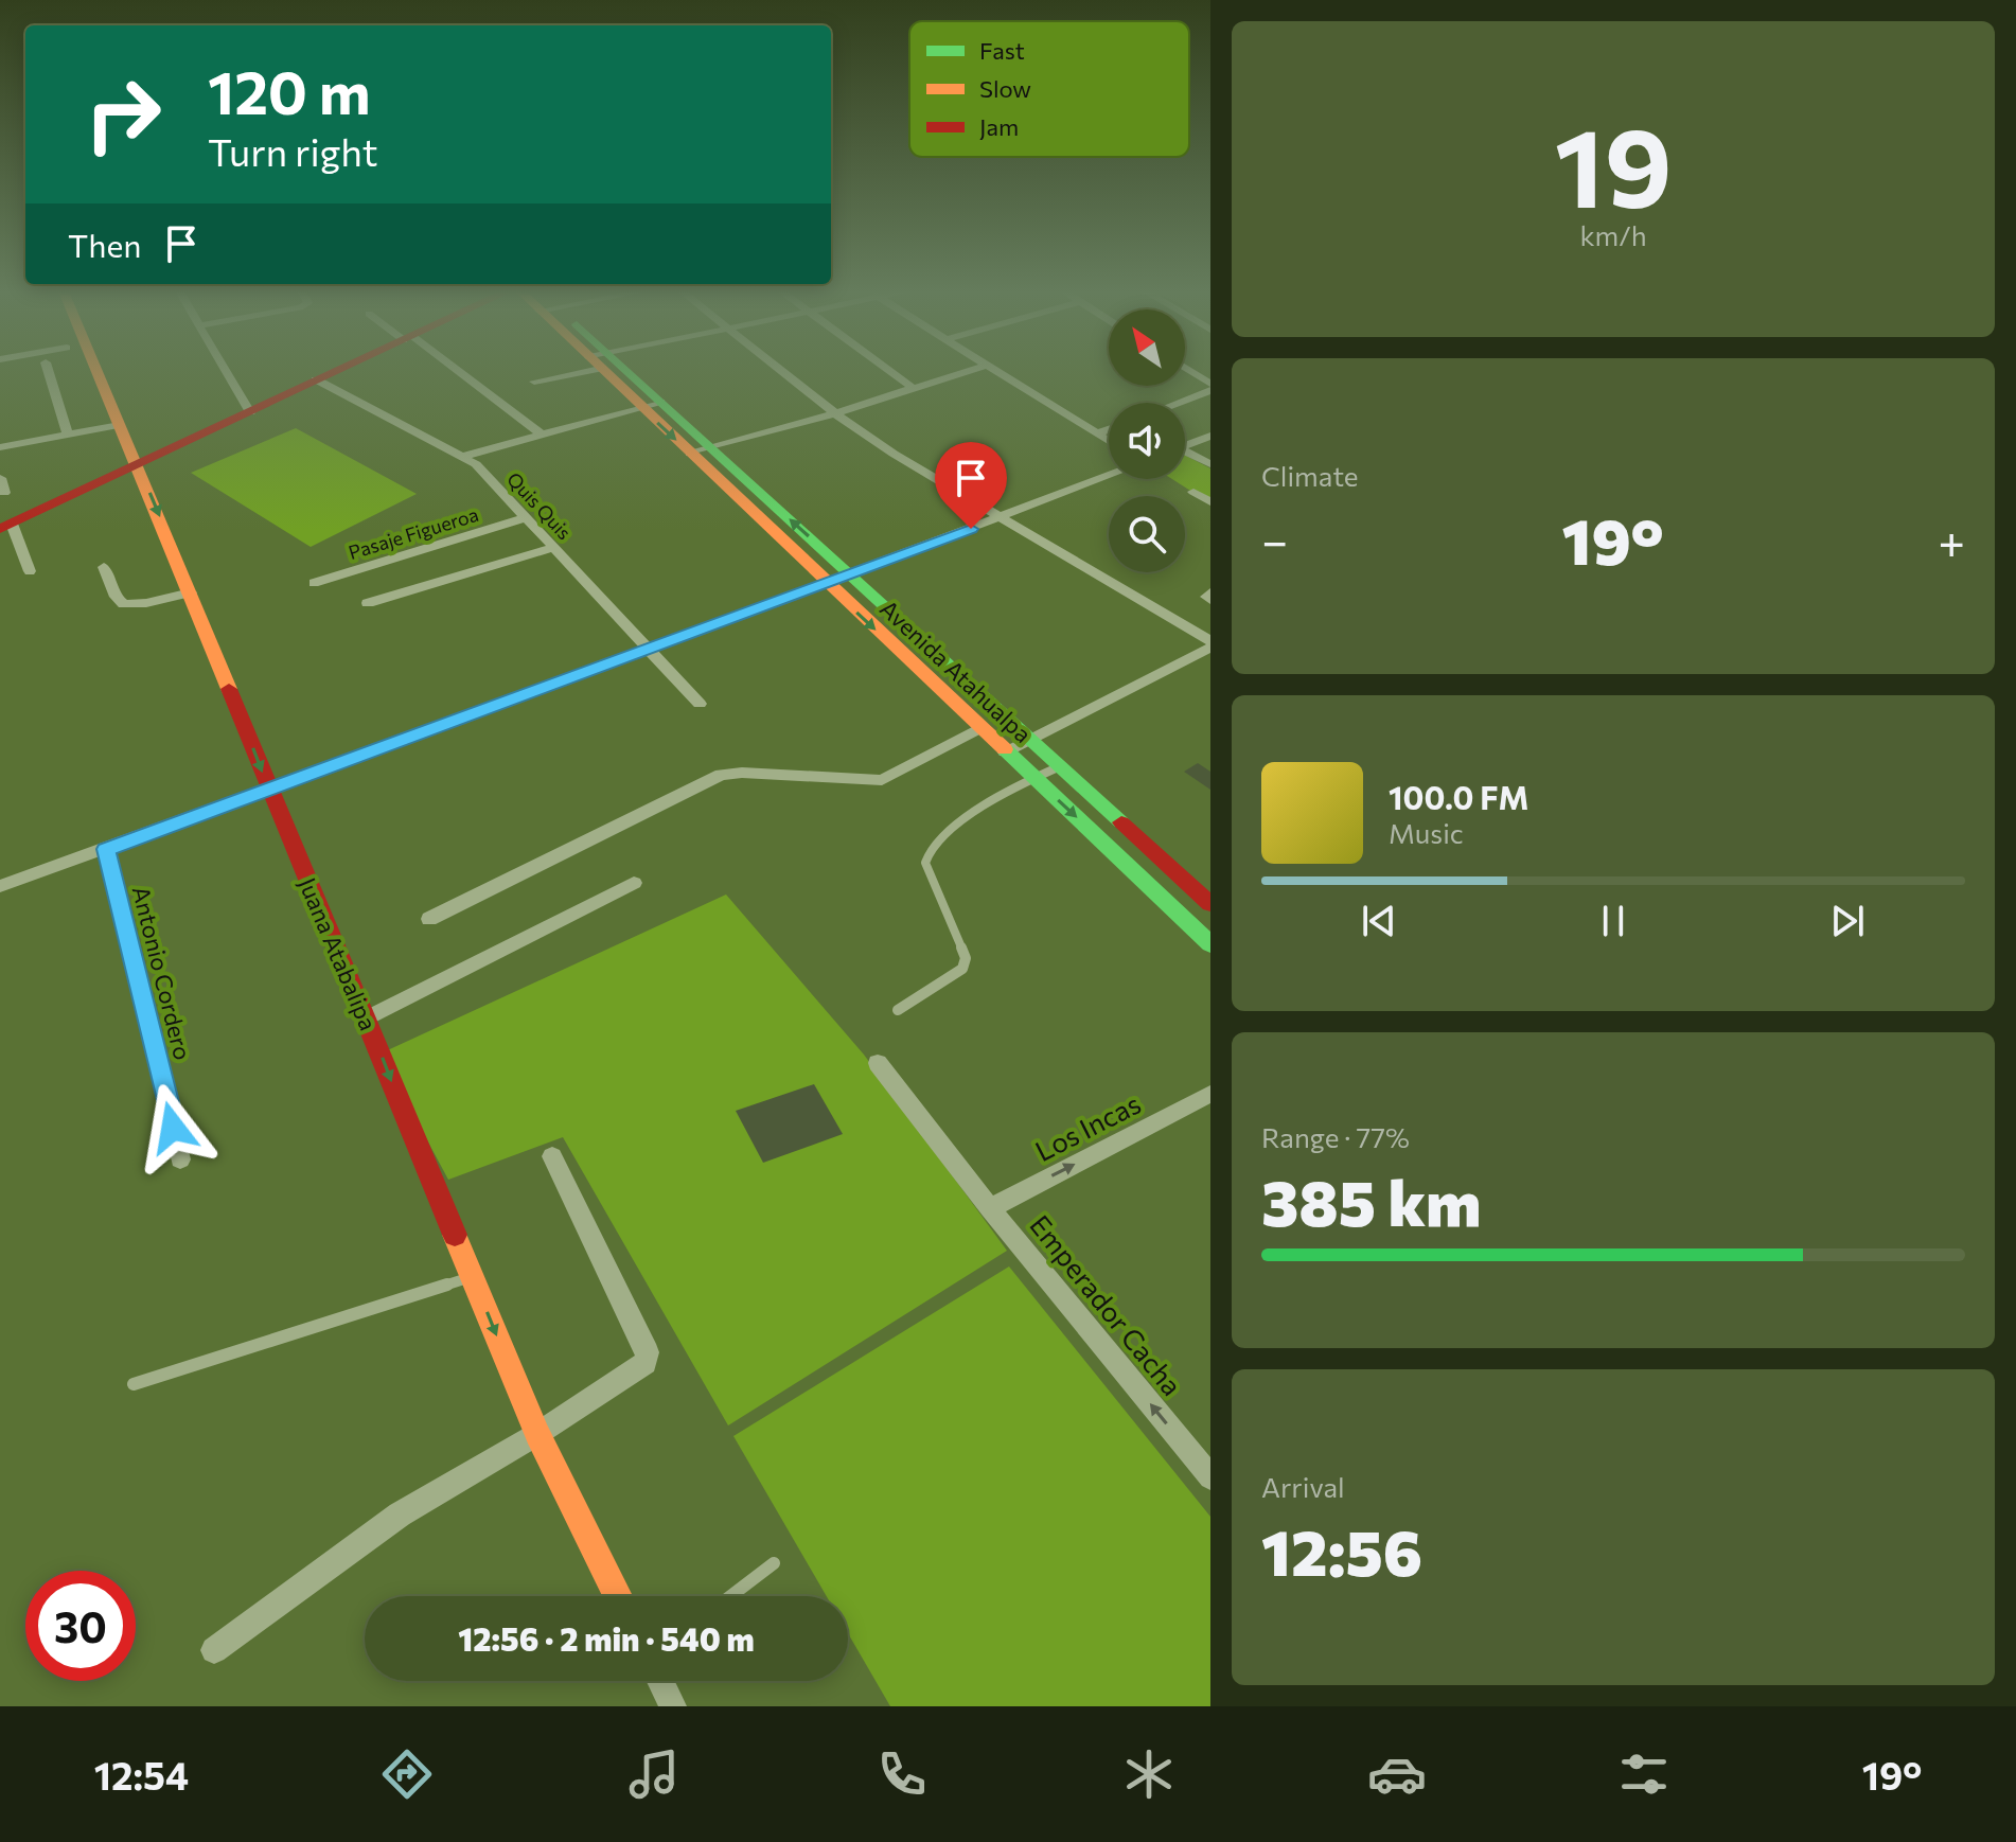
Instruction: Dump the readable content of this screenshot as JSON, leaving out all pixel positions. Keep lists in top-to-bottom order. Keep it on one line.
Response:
{"streets":{"street":["Quis Quis","Pasaje Figueroa","Avenida Atahualpa","Juana Atabalipa","Antonio Cordero","Los Incas","Emperador Cacha"]},"crossings":[["Quis Quis","Pasaje Figueroa"],["Los Incas","Emperador Cacha"]],"one_way":["Juana Atabalipa","Los Incas","Emperador Cacha"],"legend":["Fast","Slow","Jam"],"north":"top left","page":{"tile":[["19","km/h"],"Climate",["Range · 77%","385 km"],["Arrival","12:56"]],"turn":["120 m","Turn right"],"then":"Then","heat":["−","19°","+"],"song":["100.0 FM","Music"],"limit":"30","trip":"12:56 · 2 min · 540 m","tabs":["12:54","19°"]}}
